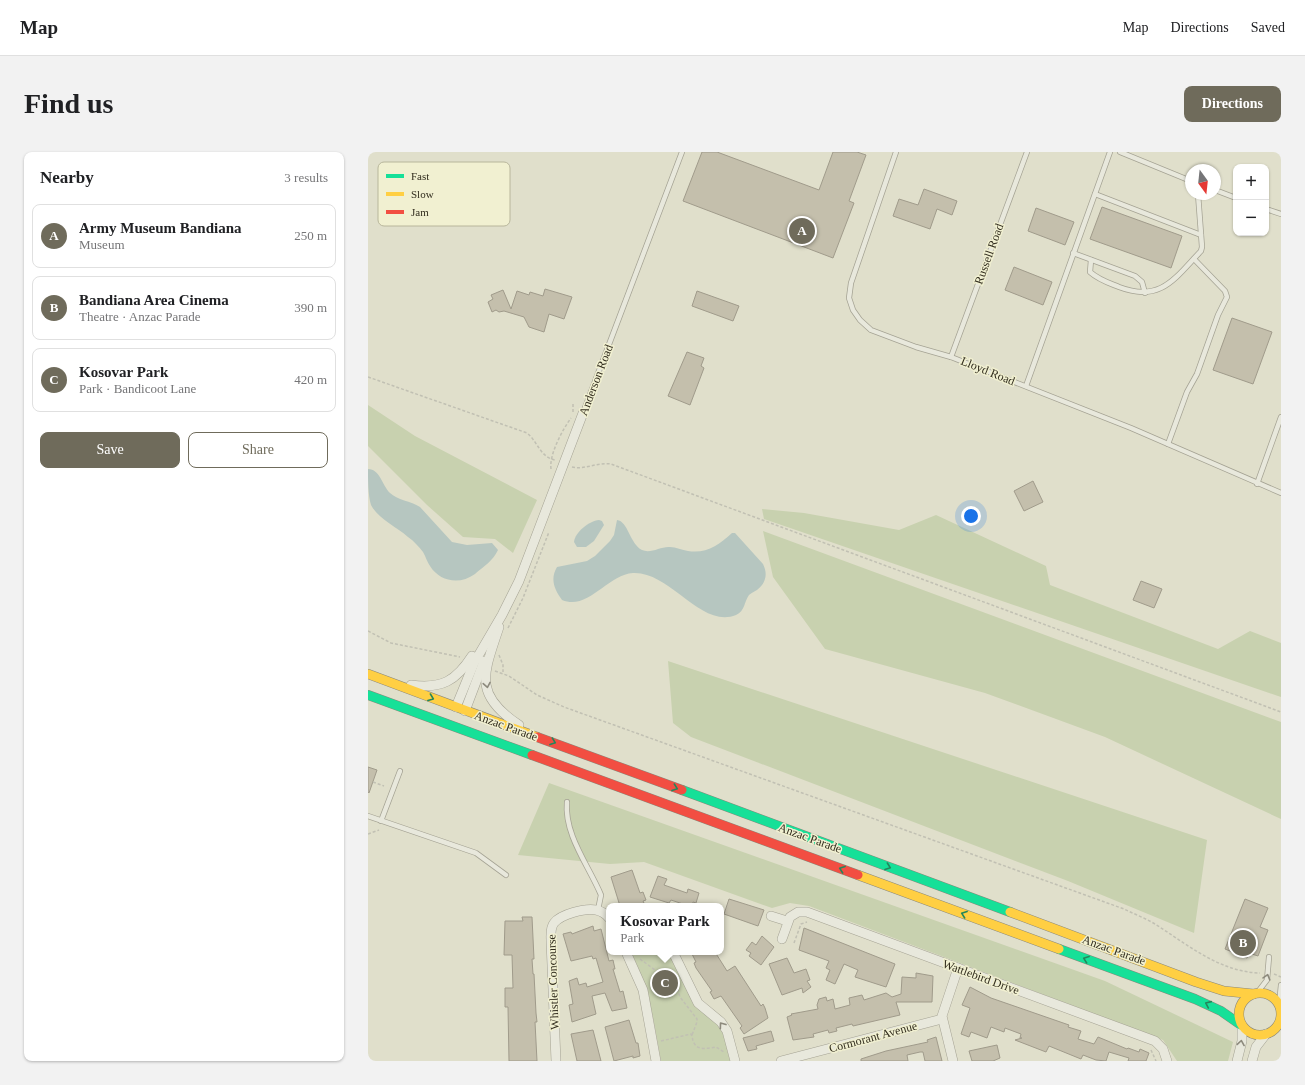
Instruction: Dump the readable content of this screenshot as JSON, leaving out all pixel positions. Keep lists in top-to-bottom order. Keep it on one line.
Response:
{"streets":{"main road":["Anzac Parade"],"street":["Anderson Road","Wattlebird Drive","Whistler Concourse","Cormorant Avenue"],"lane":["Russell Road","Lloyd Road"]},"crossings":[["Russell Road","Lloyd Road"],["Anderson Road","Anzac Parade"]],"legend":["Fast","Slow","Jam"],"north":"bottom","page":{"header":"Map","nav":["Map","Directions","Saved"],"buttons":["Directions",["Save","Share"]],"title":"Find us","heading":["Nearby","3 results"],"map_buttons":["+","−"],"list":[{"mark":"A","name":"Army Museum Bandiana","note":"Museum","value":"250 m"},{"mark":"B","name":"Bandiana Area Cinema","note":"Theatre · Anzac Parade","value":"390 m"},{"mark":"C","name":"Kosovar Park","note":"Park · Bandicoot Lane","value":"420 m"}],"pins":["A","B","C"],"popup":["Kosovar Park","Park"]}}
